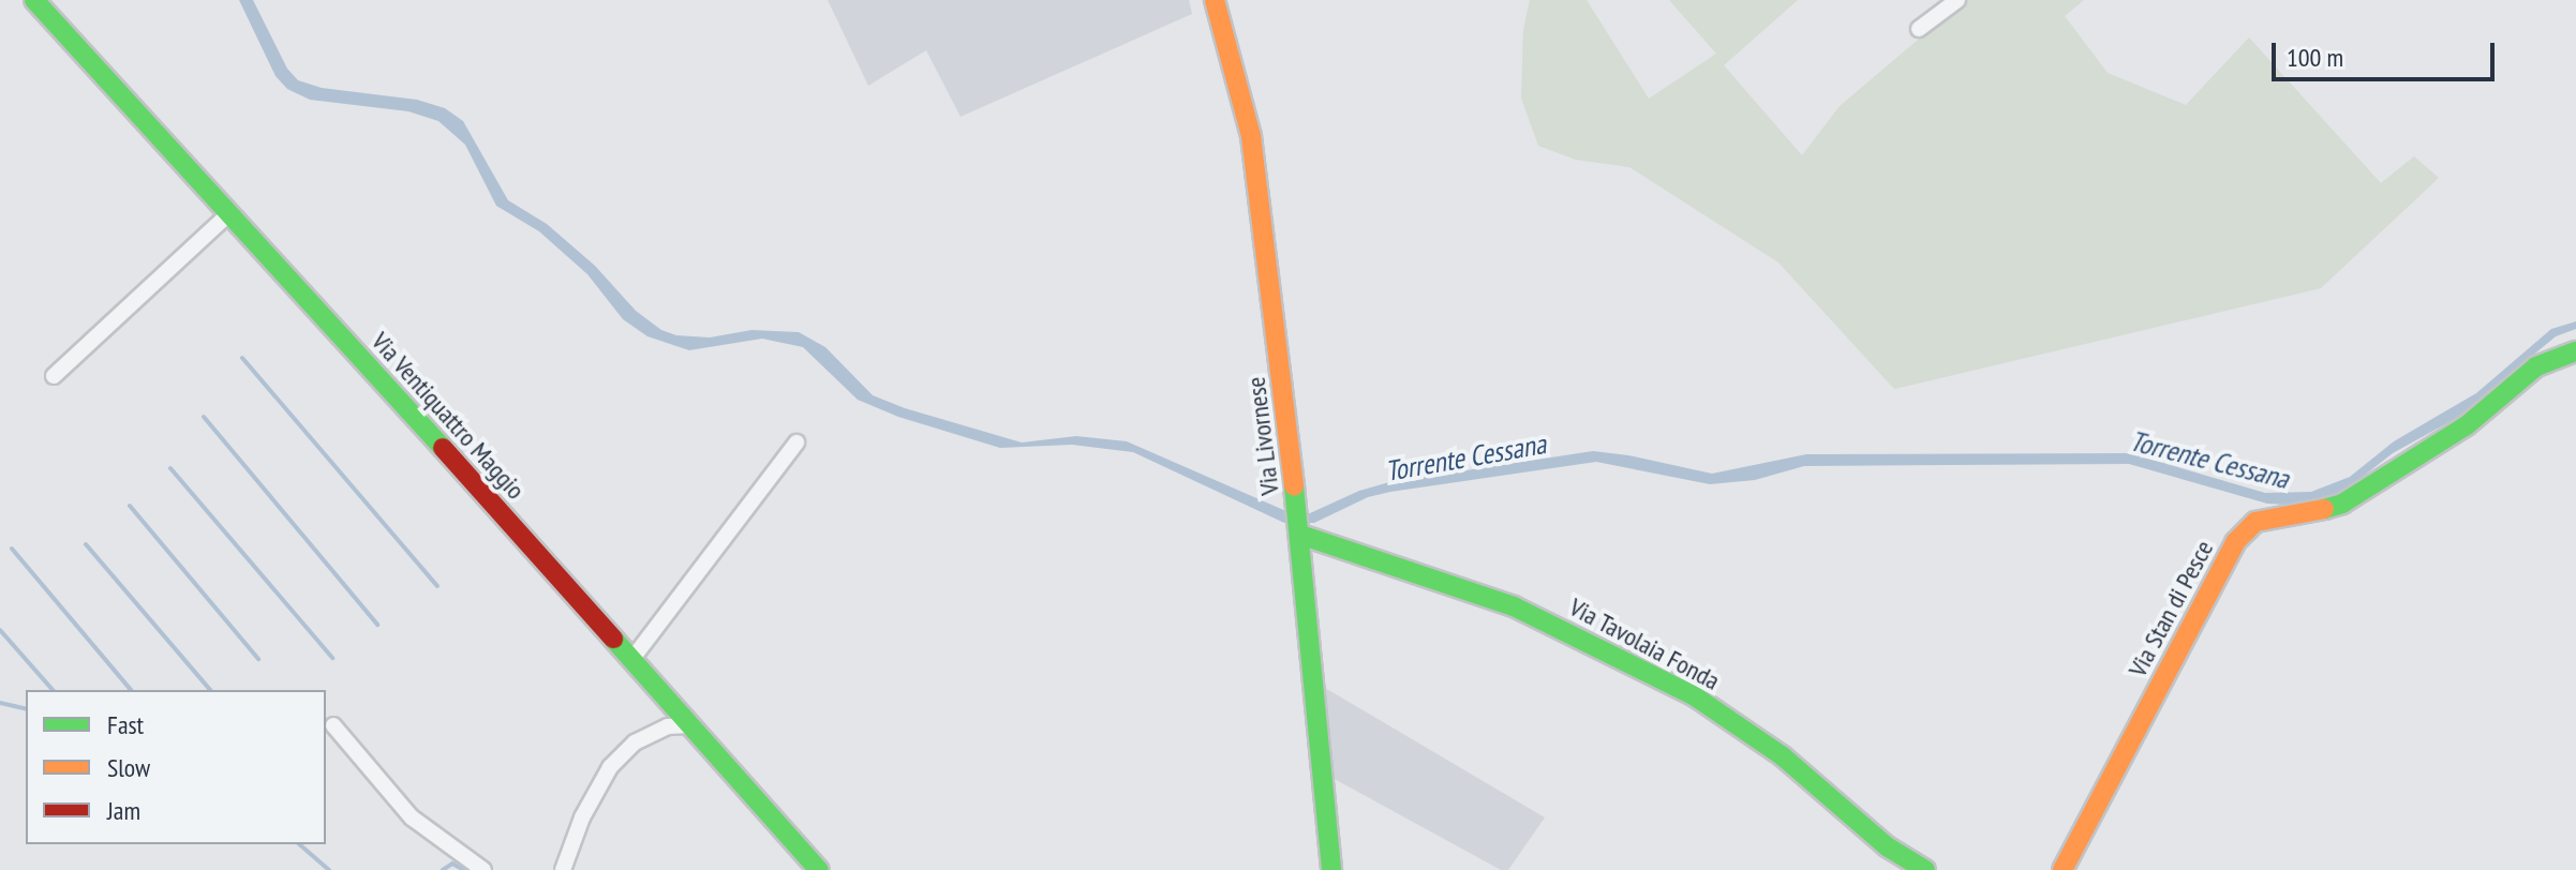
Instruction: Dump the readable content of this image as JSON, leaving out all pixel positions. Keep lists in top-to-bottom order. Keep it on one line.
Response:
{"streets":{"street":["Via Ventiquattro Maggio","Via Livornese","Via Stan di Pesce","Via Tavolaia Fonda"]},"crossings":[["Via Livornese","Via Tavolaia Fonda"]],"water":["Torrente Cessana"],"legend":["Fast","Slow","Jam"],"scale_bar":"100 m"}
